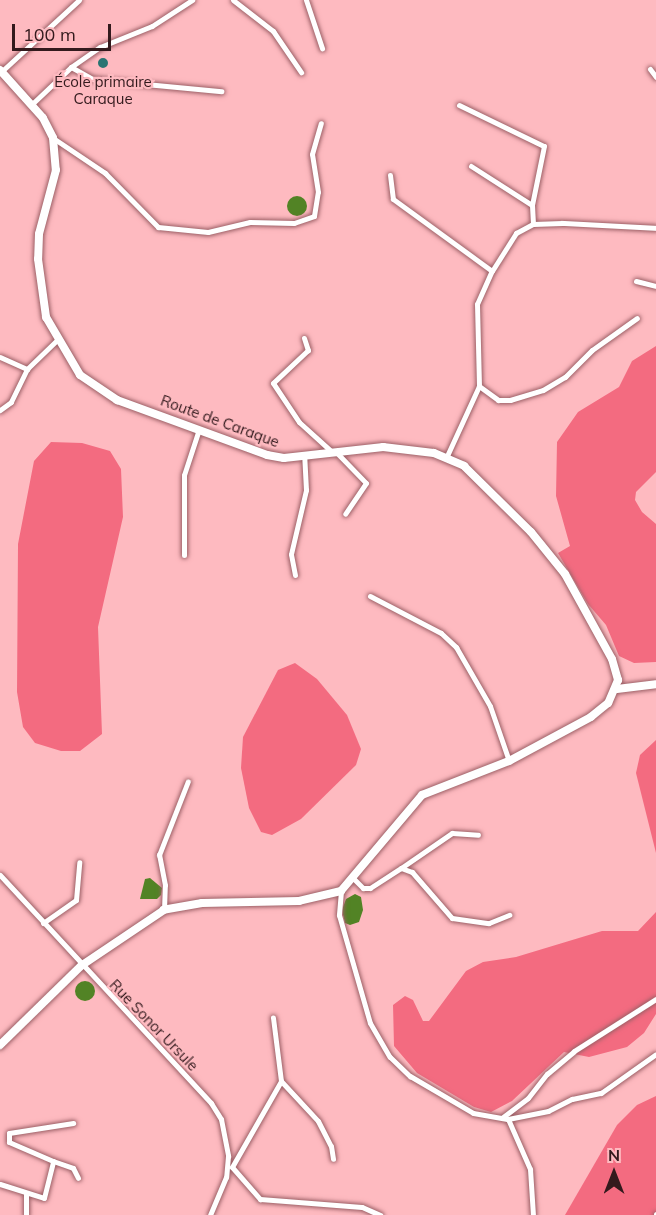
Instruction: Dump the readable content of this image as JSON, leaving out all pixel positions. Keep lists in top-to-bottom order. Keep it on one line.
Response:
{"streets":{"street":["Route de Caraque","Rue Sonor Ursule"]},"places":["École primaire Caraque"],"scale_bar":"100 m","north":"top"}
